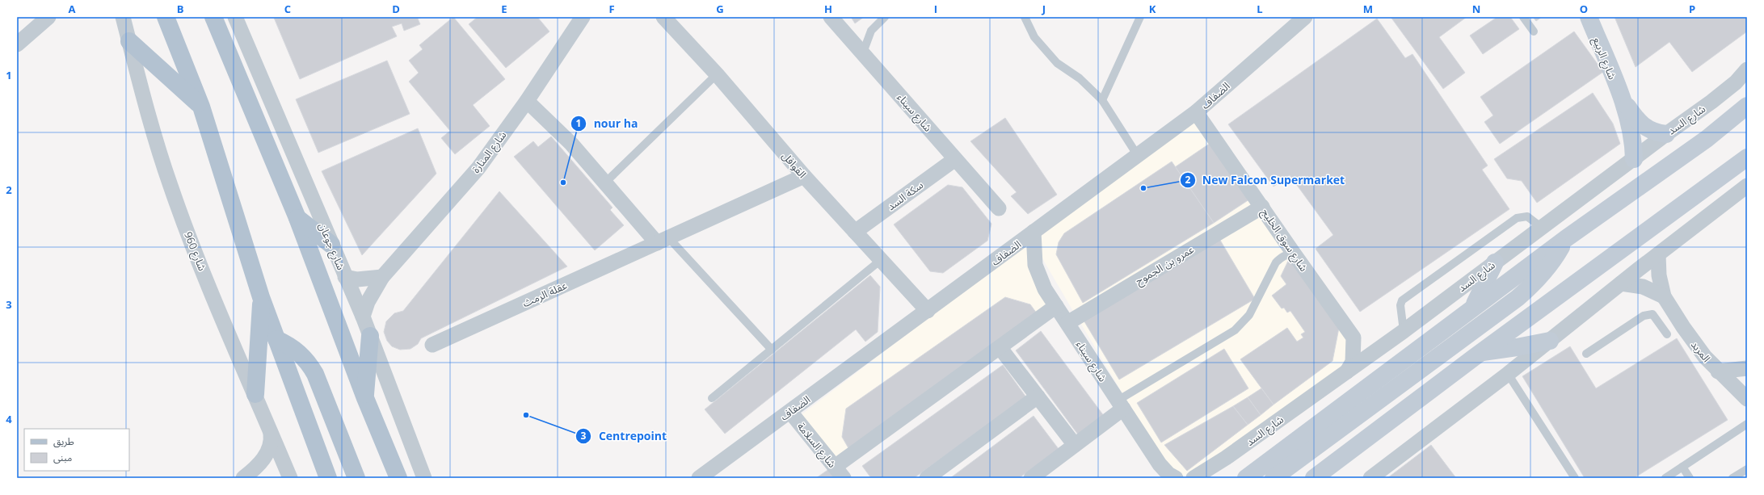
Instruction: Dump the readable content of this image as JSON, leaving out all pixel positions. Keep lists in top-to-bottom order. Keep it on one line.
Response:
{"streets":{"main road":["شارع الربيع","شارع جوعان"],"street":["الضفاف","شارع سيناء","شارع السد","شارع المنارة","القوافل","سكة السد","شارع سوق الخليج","شارع 960","عمرو بن الجموح","عقلة الرمث","المربد","شارع السلامة"]},"crossings":[["شارع الربيع","شارع السد"],["الضفاف","شارع سيناء"],["الضفاف","القوافل"],["الضفاف","شارع سوق الخليج"],["الضفاف","شارع السلامة"],["شارع سيناء","سكة السد"],["شارع سيناء","عمرو بن الجموح"],["شارع السد","شارع سوق الخليج"],["شارع المنارة","شارع جوعان"],["القوافل","سكة السد"],["القوافل","عقلة الرمث"],["شارع سوق الخليج","عمرو بن الجموح"]],"places":["nour ha","New Falcon Supermarket","Centrepoint"],"legend":["طريق","مبنى"],"grid":{"columns":["A","B","C","D","E","F","G","H","I","J","K","L","M","N","O","P"],"rows":["1","2","3","4"]}}
